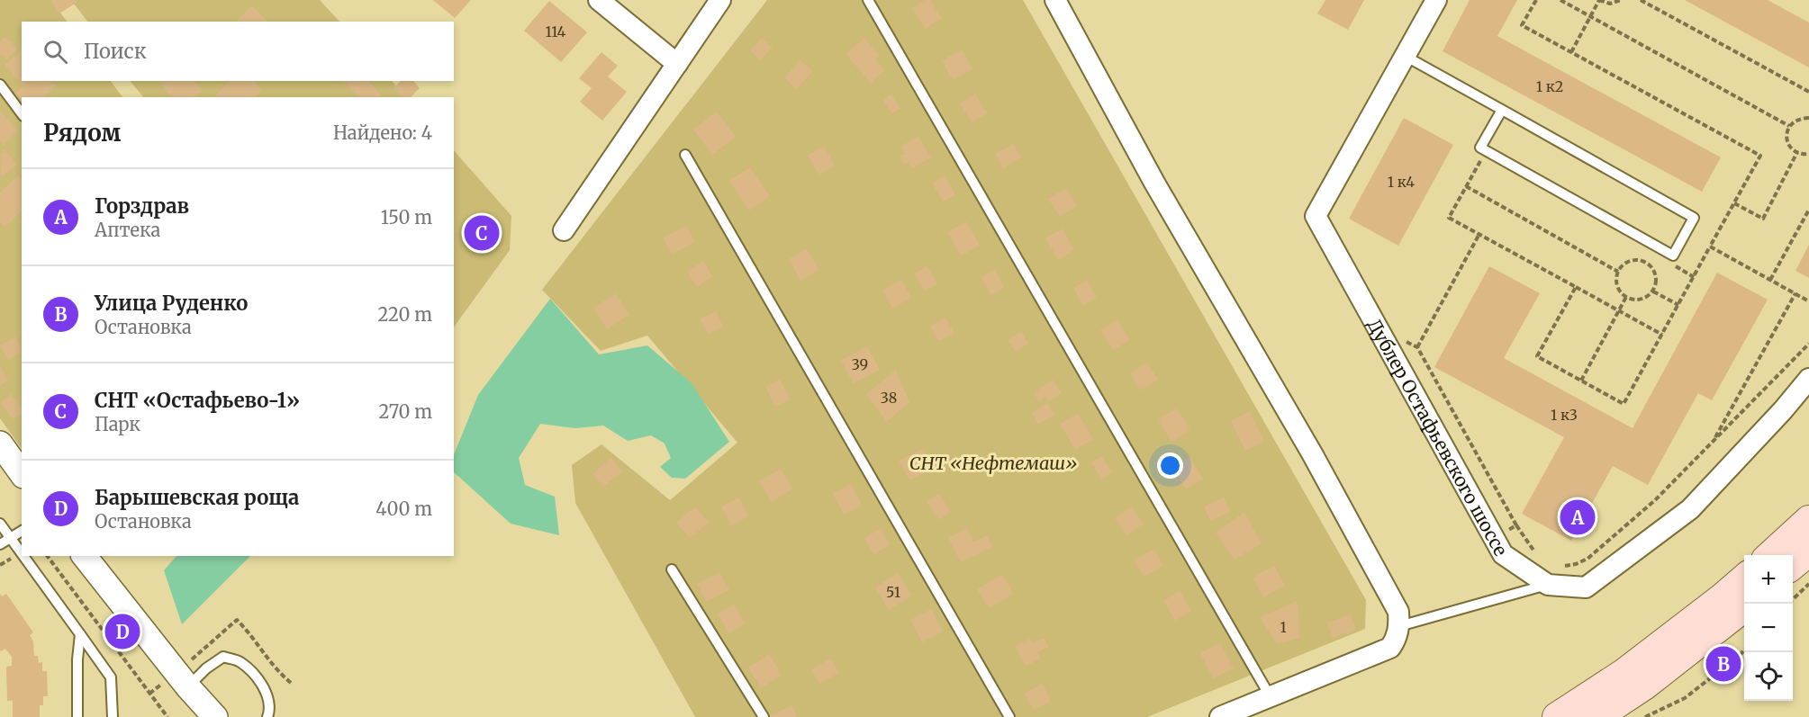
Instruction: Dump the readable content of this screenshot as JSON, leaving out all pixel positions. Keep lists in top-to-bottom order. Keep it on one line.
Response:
{"streets":{"street":["Дублер Остафьевского шоссе"]},"parks":["СНТ «Нефтемаш»"],"house_numbers":["114","1 к2","1 к4","39","38","1 к3","51","1"],"page":{"search":"Поиск","heading":["Рядом","Найдено: 4"],"list":[{"mark":"A","name":"Горздрав","note":"Аптека","value":"150 m"},{"mark":"B","name":"Улица Руденко","note":"Остановка","value":"220 m"},{"mark":"C","name":"СНТ «Остафьево-1»","note":"Парк","value":"270 m"},{"mark":"D","name":"Барышевская роща","note":"Остановка","value":"400 m"}],"pins":["C","A","D","B"],"map_buttons":["+","−"]}}
